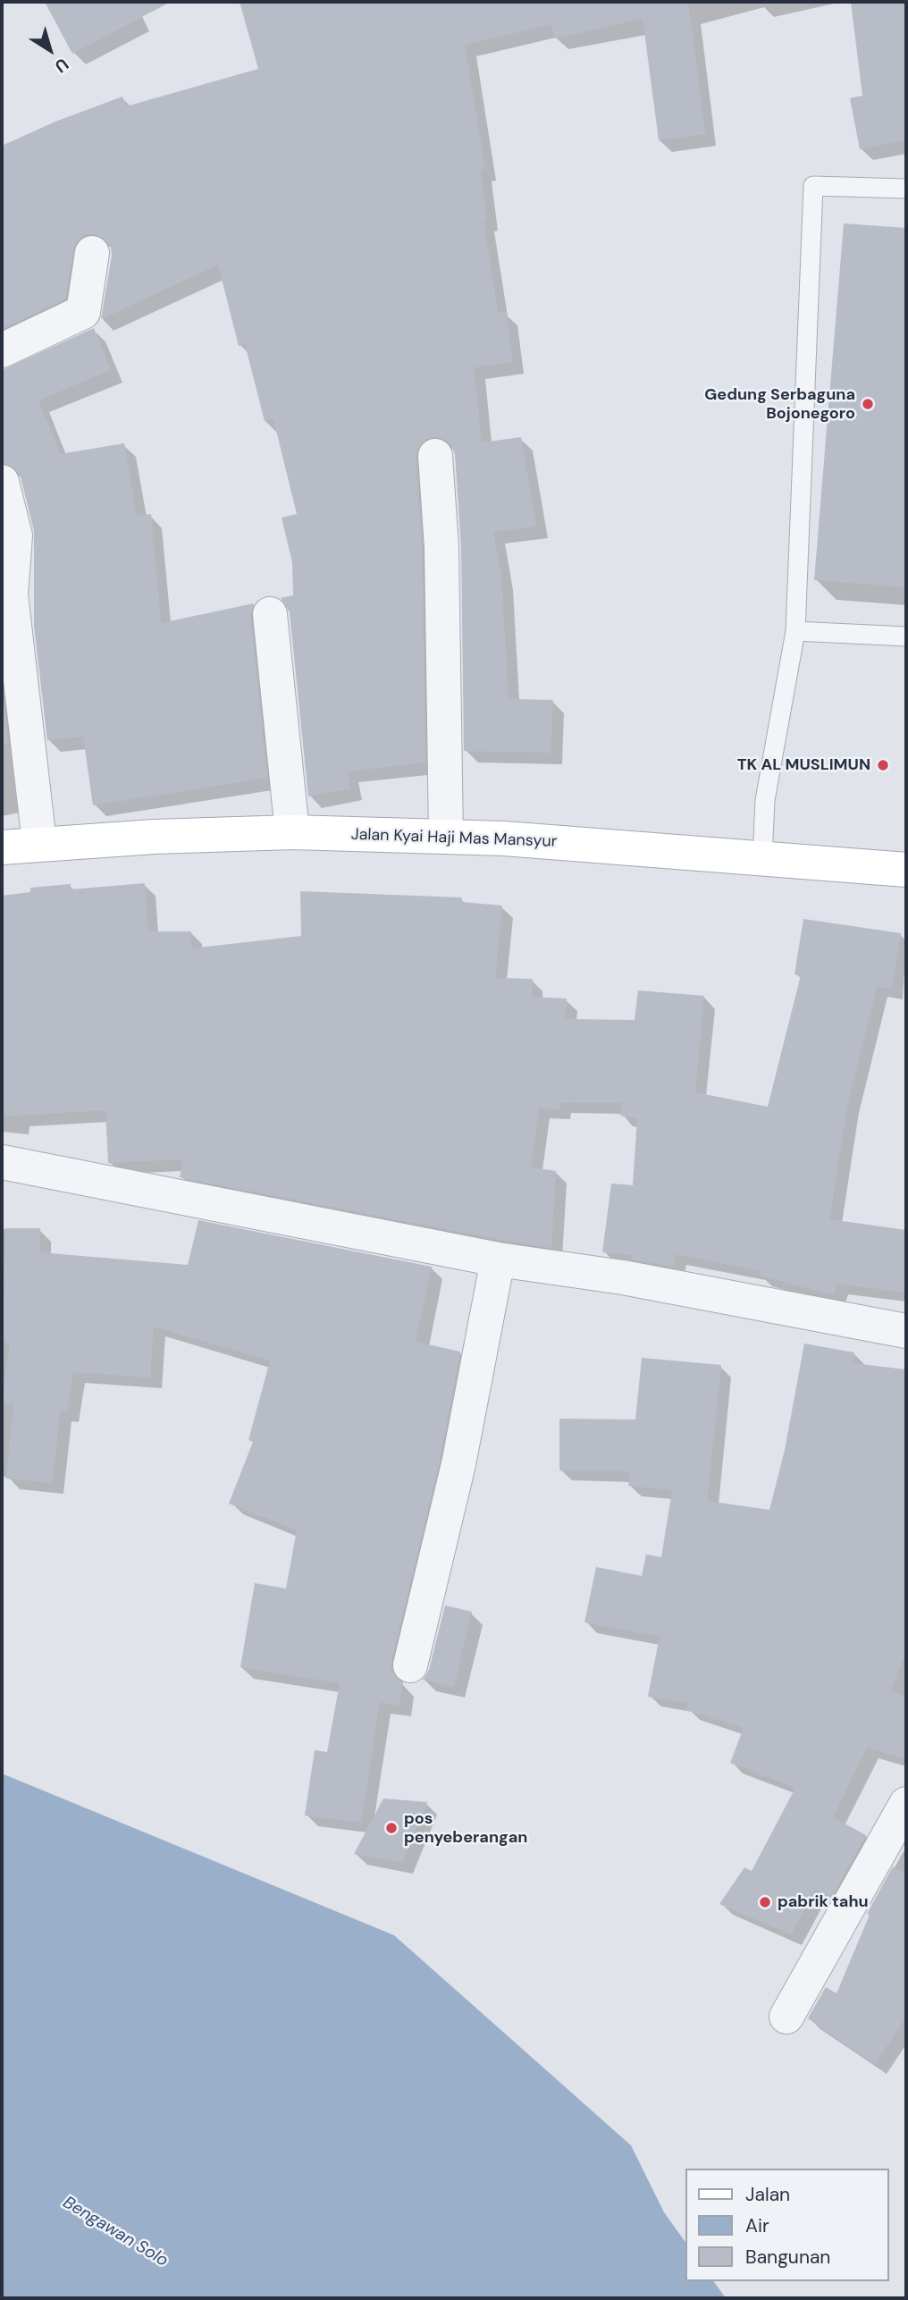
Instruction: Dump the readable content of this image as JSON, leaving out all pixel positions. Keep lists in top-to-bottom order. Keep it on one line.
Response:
{"streets":{"main road":["Jalan Kyai Haji Mas Mansyur"]},"water":["Bengawan Solo"],"places":["Gedung Serbaguna Bojonegoro","TK AL MUSLIMUN","pos penyeberangan","pabrik tahu"],"legend":["Jalan","Air","Bangunan"],"north":"bottom right"}
